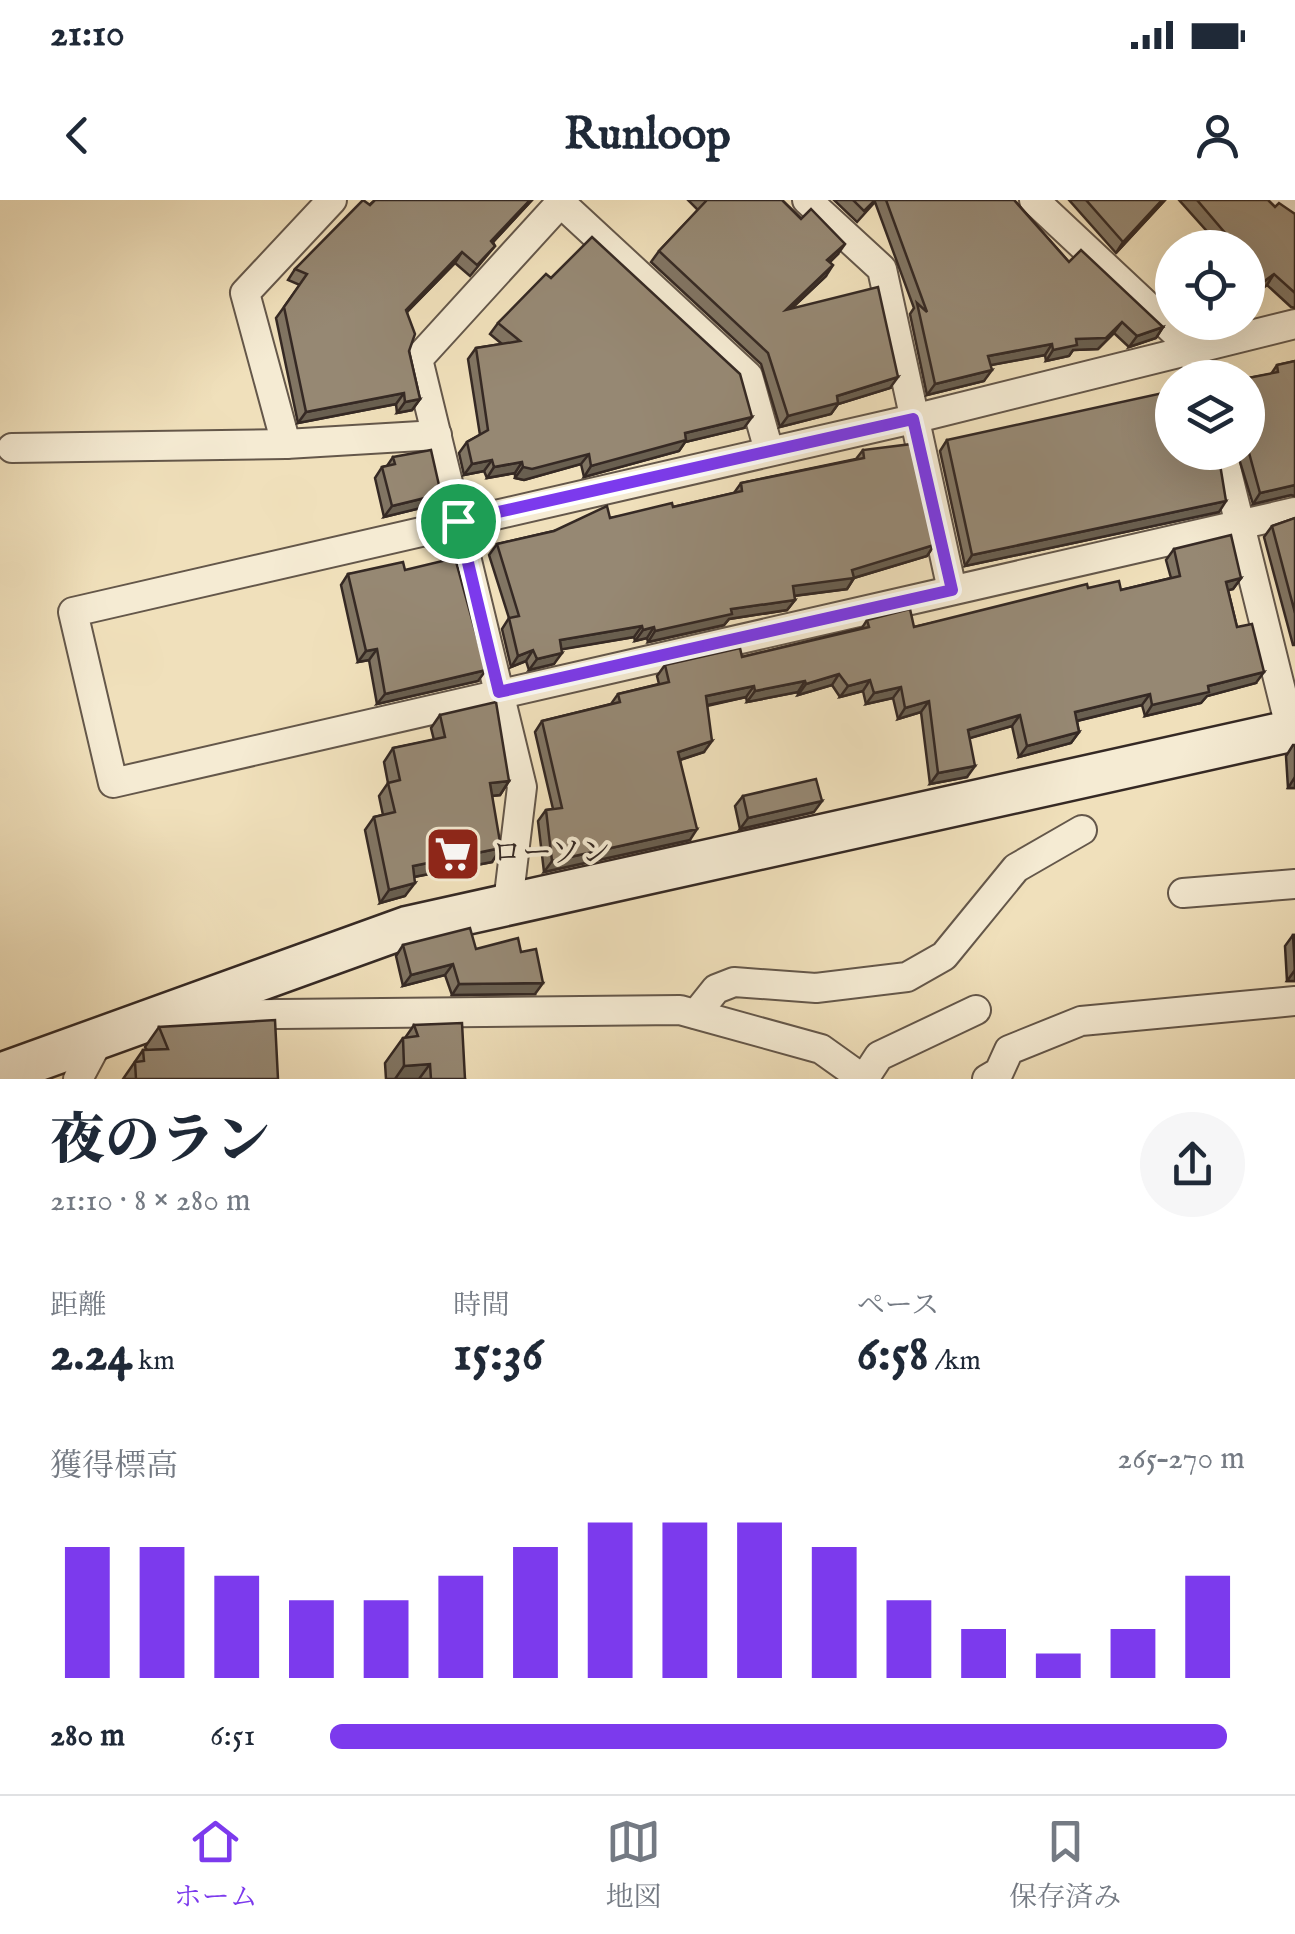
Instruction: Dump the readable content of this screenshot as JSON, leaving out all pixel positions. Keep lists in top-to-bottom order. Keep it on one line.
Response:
{"places":{"supermarket":["ローソン"]},"page":{"status":"21:10","header":"Runloop","heading":["夜のラン","21:10 · 8 × 280 m"],"stats":[["距離","2.24 km"],["時間","15:36"],["ペース","6:58 /km"]],"chart":["獲得標高","265–270 m"],"list":[{"name":"280 m","note":"6:51"}],"tabs":["ホーム","地図","保存済み"]}}
